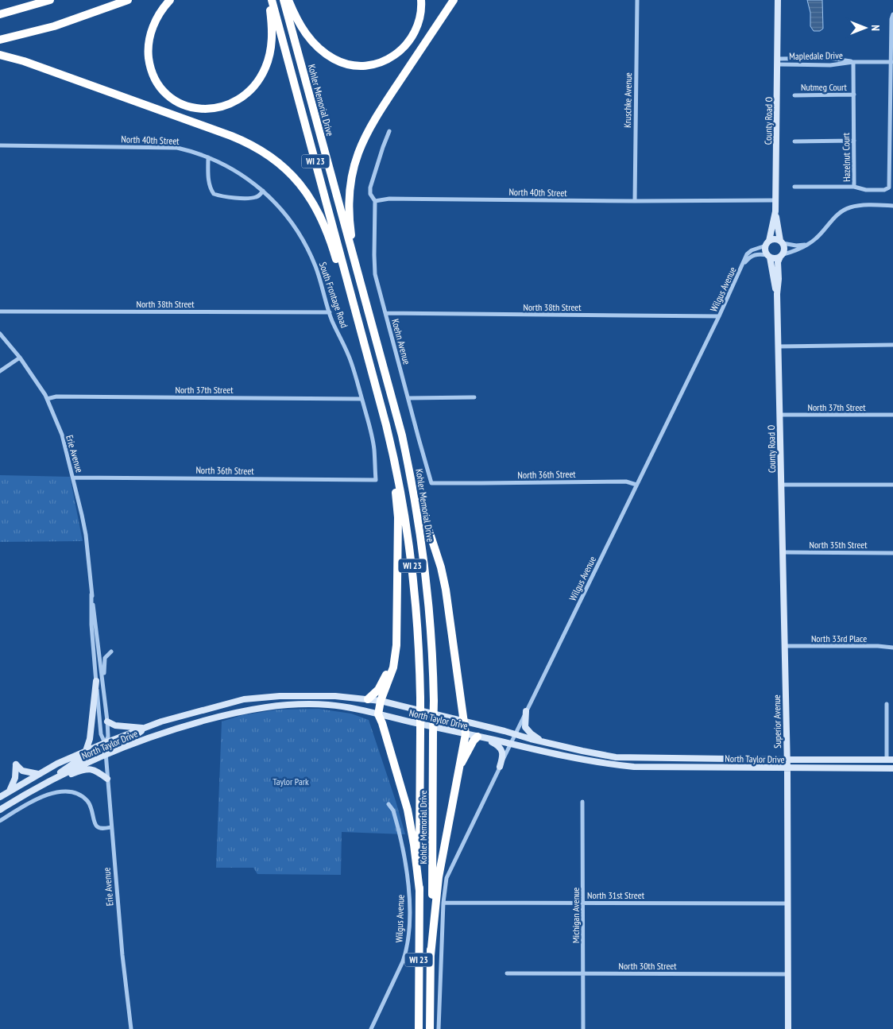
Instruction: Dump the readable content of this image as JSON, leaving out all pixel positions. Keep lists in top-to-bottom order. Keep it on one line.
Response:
{"streets":{"highway":["Kohler Memorial Drive","WI 23"],"main road":["County Road O","North Taylor Drive","Superior Avenue"],"street":["Mapledale Drive","Nutmeg Court","Kruschke Avenue","North 40th Street","Hazelnut Court","Wilgus Avenue","South Frontage Road","North 38th Street","Koehn Avenue","North 37th Street","Erie Avenue","North 36th Street","North 35th Street","North 33rd Place","North 31st Street","Michigan Avenue","North 30th Street"]},"crossings":[["Mapledale Drive","County Road O"],["Mapledale Drive","Hazelnut Court"],["Nutmeg Court","Hazelnut Court"],["Kruschke Avenue","North 40th Street"],["County Road O","North 40th Street"],["County Road O","Wilgus Avenue"],["County Road O","North 37th Street"],["County Road O","Superior Avenue"],["North 40th Street","South Frontage Road"],["North 40th Street","Koehn Avenue"],["Wilgus Avenue","North 38th Street"],["Wilgus Avenue","North 36th Street"],["Wilgus Avenue","North Taylor Drive"],["Wilgus Avenue","North 31st Street"],["South Frontage Road","North 38th Street"],["South Frontage Road","North 37th Street"],["South Frontage Road","North 36th Street"],["North 38th Street","Koehn Avenue"],["Koehn Avenue","North 36th Street"],["North 37th Street","Erie Avenue"],["Erie Avenue","North 36th Street"],["Erie Avenue","North Taylor Drive"],["North 35th Street","Superior Avenue"],["North 33rd Place","Superior Avenue"],["North Taylor Drive","Superior Avenue"],["Superior Avenue","North 31st Street"],["Superior Avenue","North 30th Street"],["North 31st Street","Michigan Avenue"],["Michigan Avenue","North 30th Street"]],"parks":["Taylor Park"],"north":"right"}
